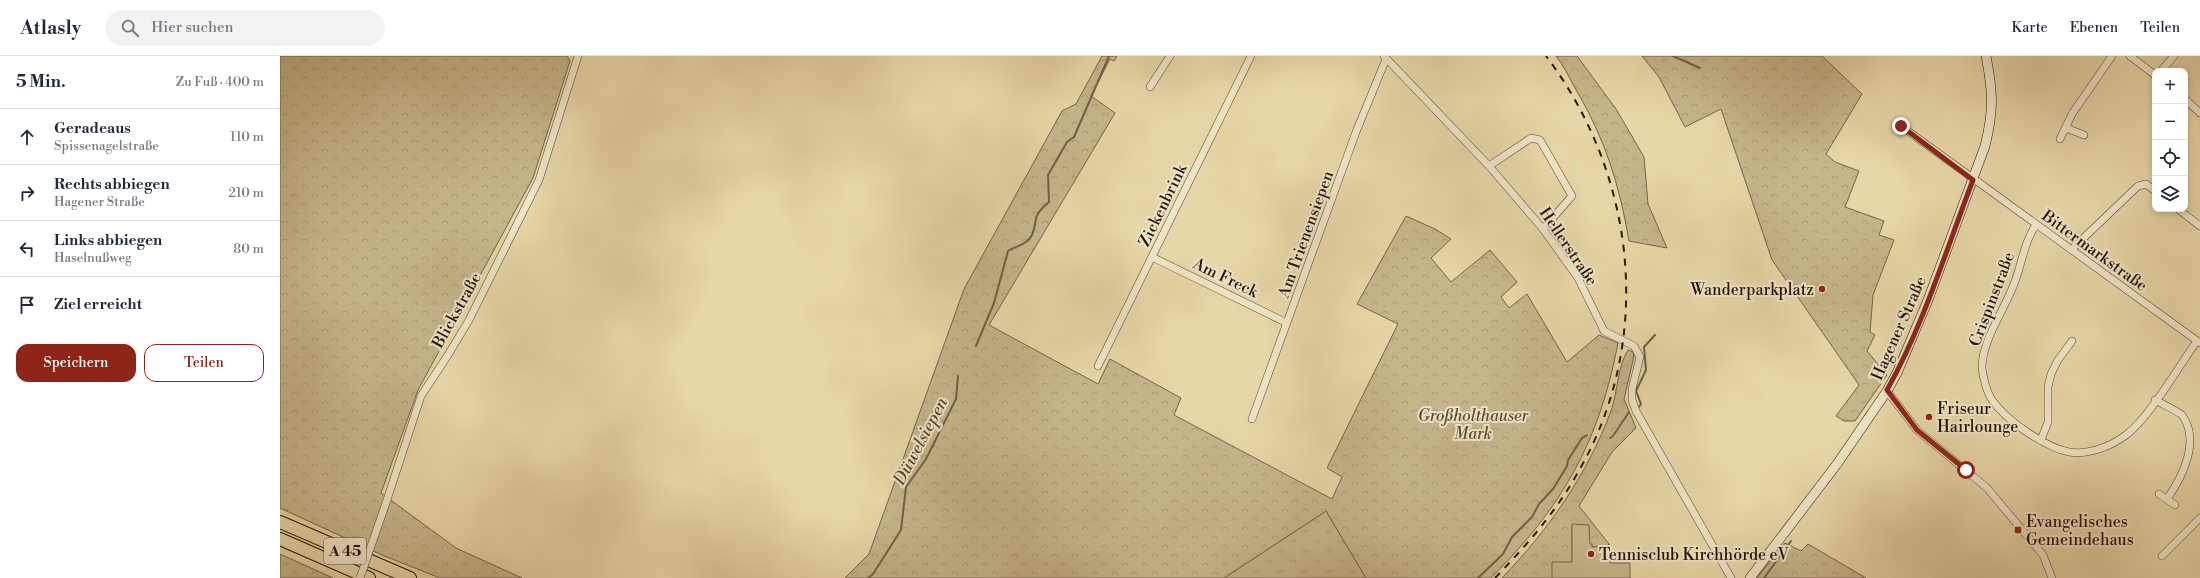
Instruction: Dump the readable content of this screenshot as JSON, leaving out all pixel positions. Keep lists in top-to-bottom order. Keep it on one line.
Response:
{"streets":{"highway":["A 45"],"main road":["Hagener Straße"],"street":["Zickenbrink","Am Trienensiepen","Hellerstraße","Bittermarkstraße","Am Freck","Crispinstraße","Blickstraße"]},"crossings":[["Zickenbrink","Am Freck"],["Am Trienensiepen","Hellerstraße"],["Am Trienensiepen","Am Freck"],["Bittermarkstraße","Crispinstraße"],["Bittermarkstraße","Hagener Straße"]],"water":["Düwelsiepen"],"parks":["Großholthauser Mark"],"places":{"other":["Wanderparkplatz","Friseur Hairlounge","Tennisclub Kirchhörde eV"],"transit":["Evangelisches Gemeindehaus"]},"page":{"header":"Atlasly","search":"Hier suchen","nav":["Karte","Ebenen","Teilen"],"heading":["5 Min.","Zu Fuß · 400 m"],"map_buttons":["+","−"],"list":[["Geradeaus","Spissenagelstraße","110 m"],["Rechts abbiegen","Hagener Straße","210 m"],["Links abbiegen","Haselnußweg","80 m"],"Ziel erreicht"],"buttons":["Speichern","Teilen"]}}
